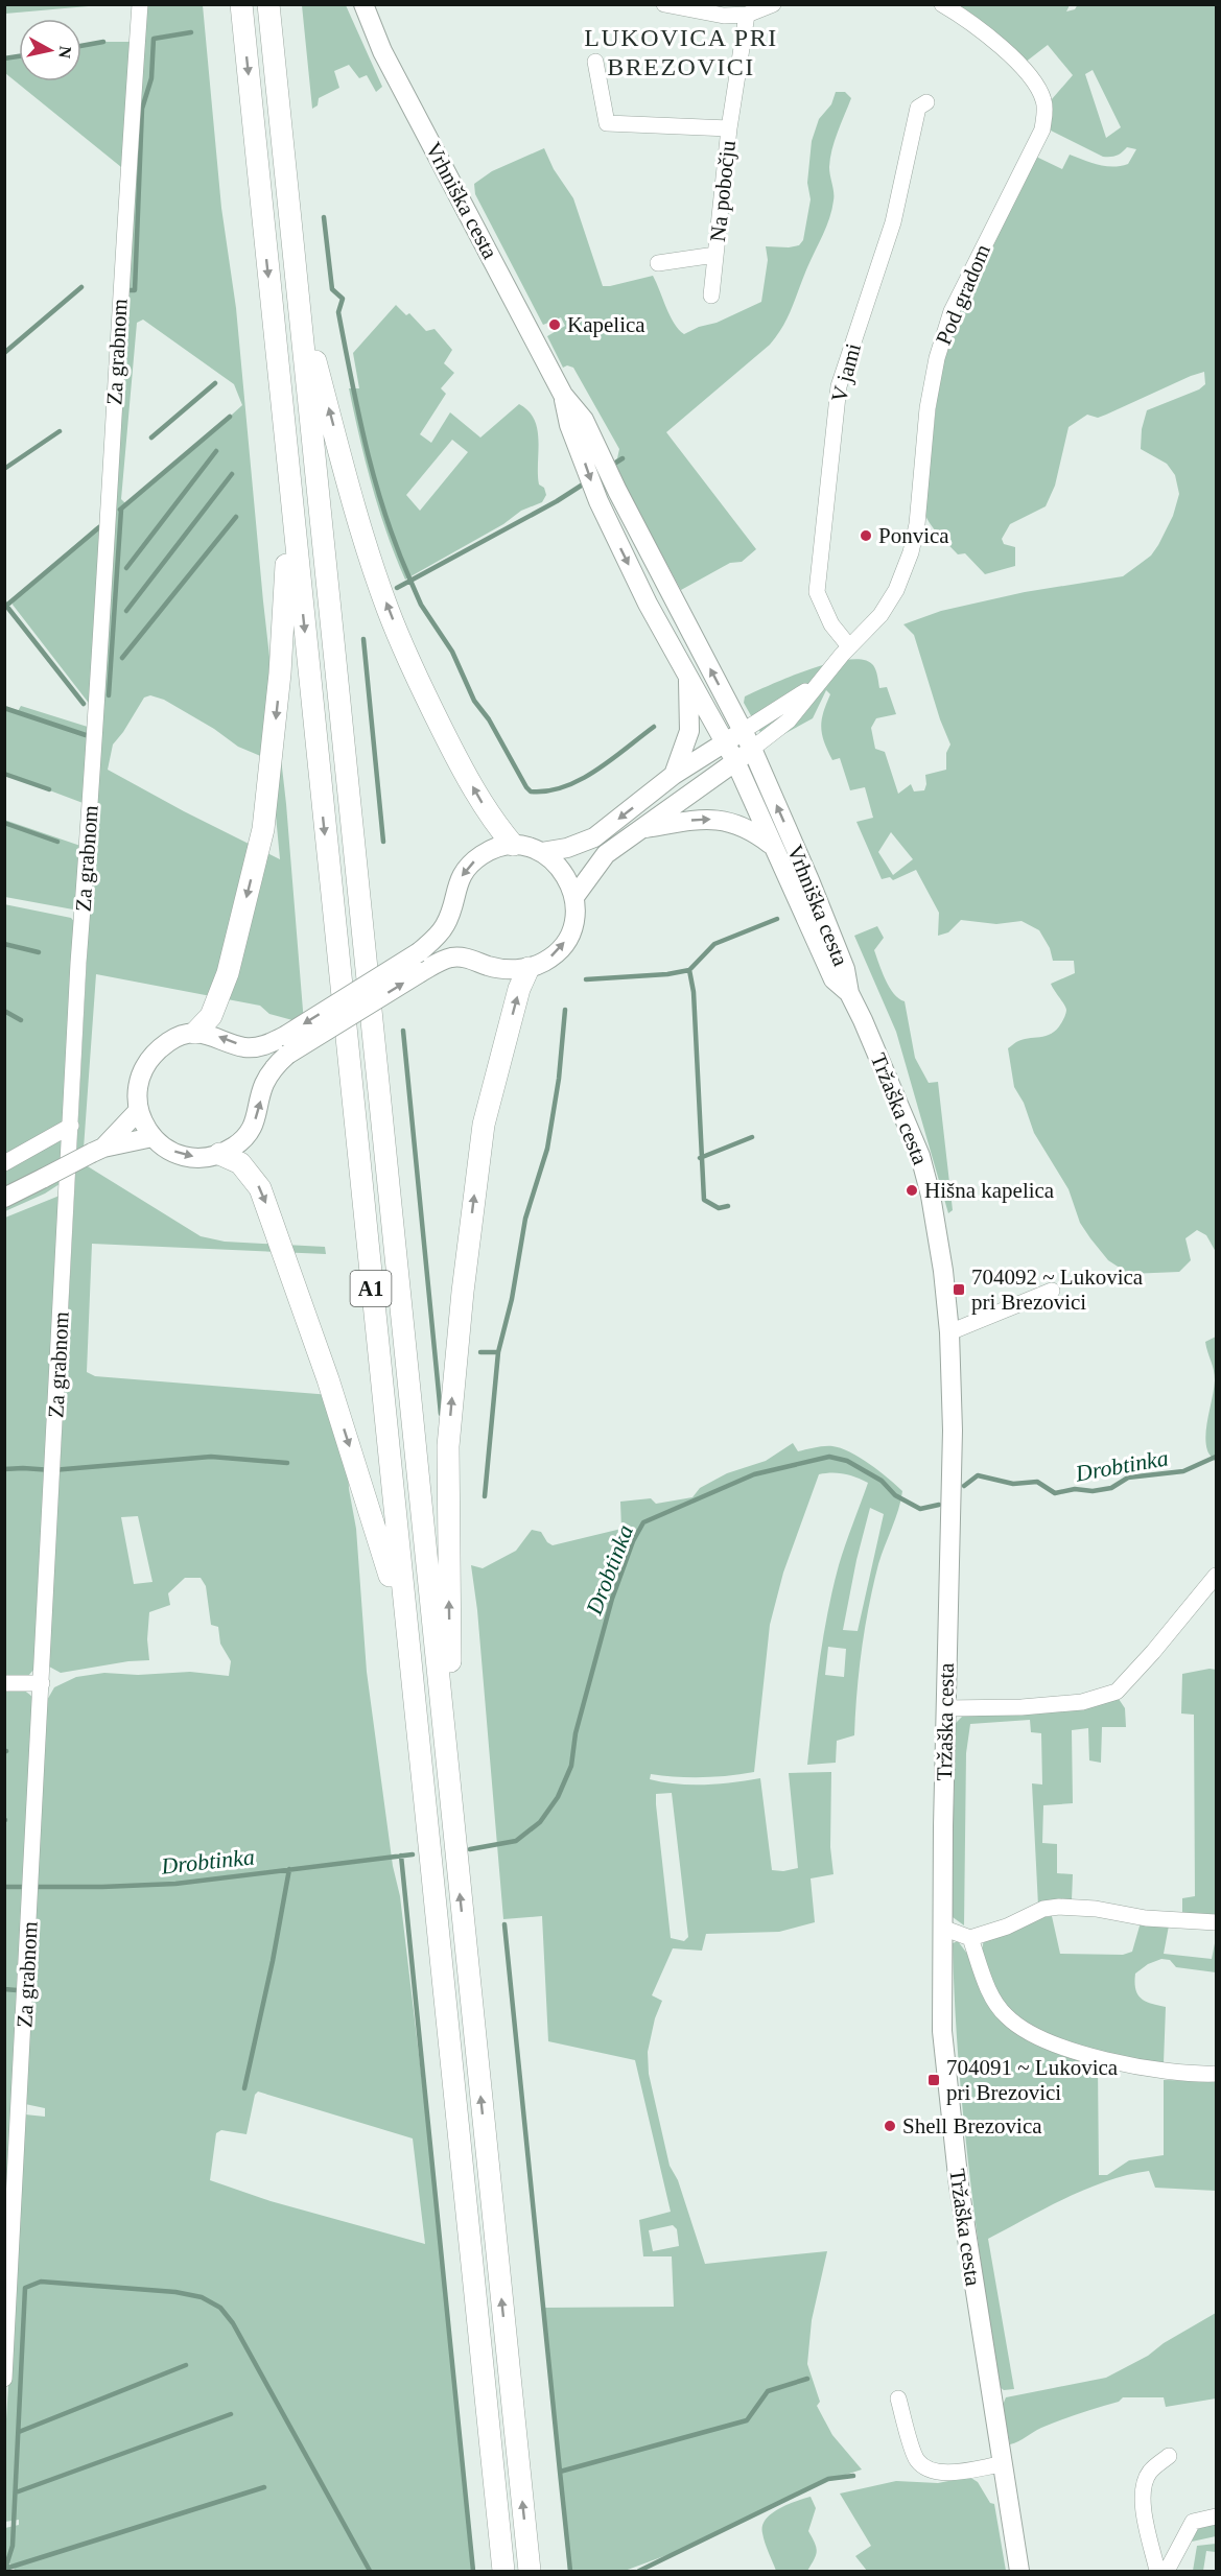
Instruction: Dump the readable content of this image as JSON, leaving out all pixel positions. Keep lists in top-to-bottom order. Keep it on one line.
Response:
{"streets":{"highway":["A1"],"main road":["Vrhniška cesta","Tržaška cesta"],"street":["Na pobočju","Pod gradom","Za grabnom","V jami"]},"crossings":[["Vrhniška cesta","Tržaška cesta"],["Pod gradom","V jami"]],"districts":["LUKOVICA PRI BREZOVICI"],"water":["Drobtinka"],"places":{"other":["Kapelica","Ponvica","Hišna kapelica","Shell Brezovica"],"transit":["704092 ~ Lukovica pri Brezovici","704091 ~ Lukovica pri Brezovici"]},"north":"right"}
